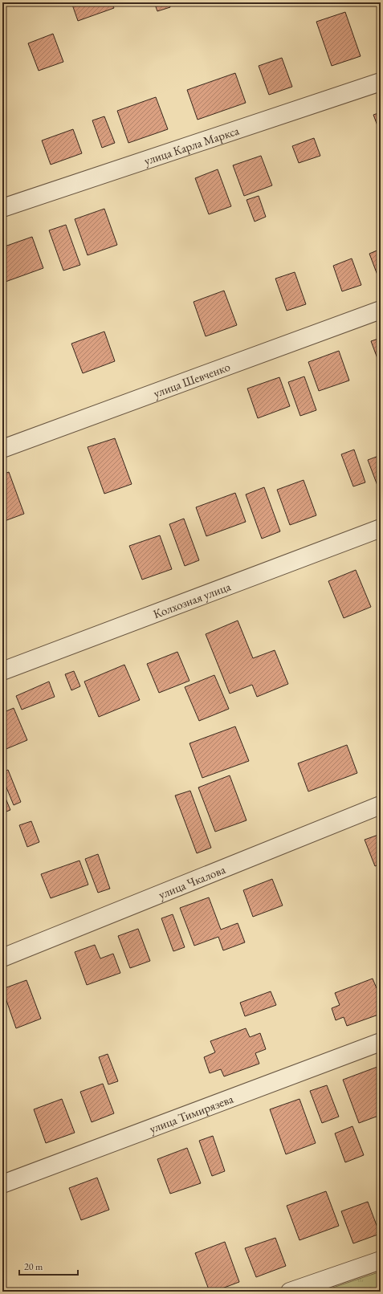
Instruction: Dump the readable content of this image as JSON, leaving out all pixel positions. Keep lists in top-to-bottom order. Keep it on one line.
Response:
{"streets":{"street":["улица Карла Маркса","улица Шевченко","Колхозная улица","улица Чкалова","улица Тимирязева"]},"scale_bar":"20 m"}
